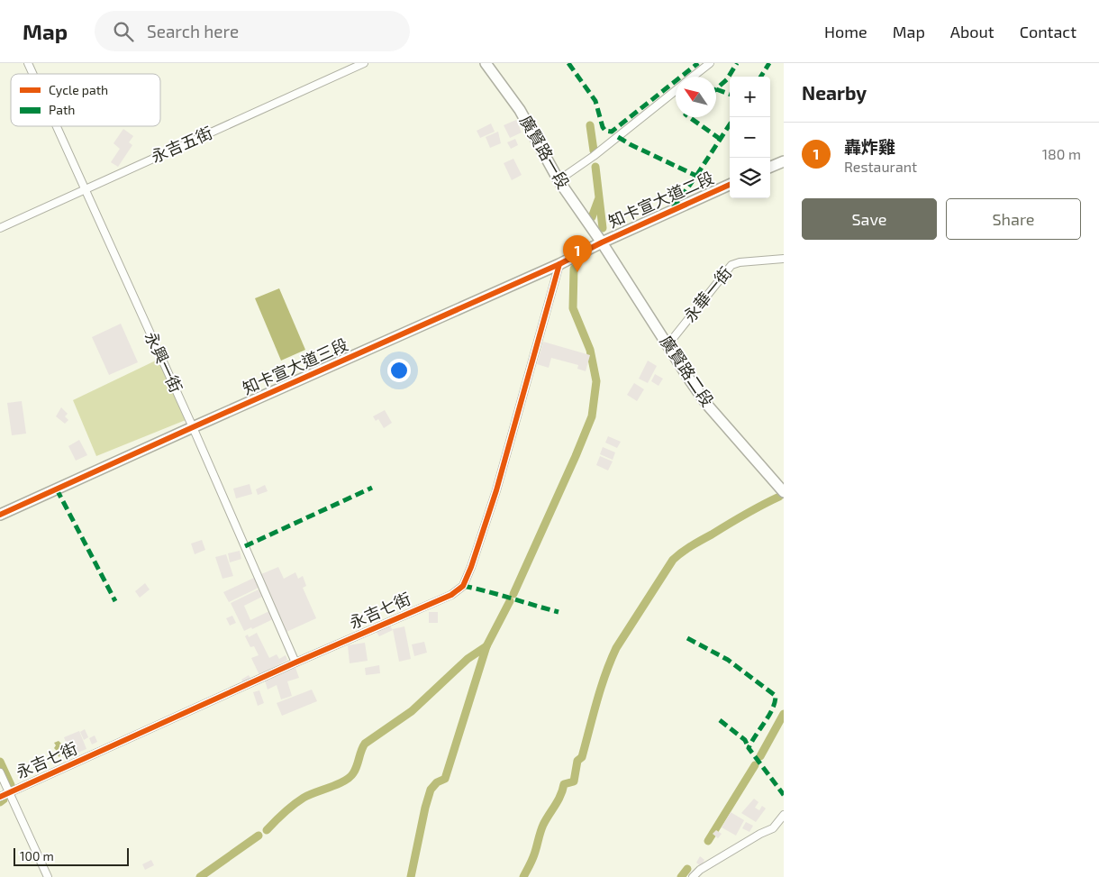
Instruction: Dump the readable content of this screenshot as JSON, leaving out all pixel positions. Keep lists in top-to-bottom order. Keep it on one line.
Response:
{"streets":{"street":["永吉五街","廣賢路一段","知卡宣大道二段","永華一街","永興一街","知卡宣大道三段","廣賢路二段","永吉七街"]},"crossings":[["永吉五街","永興一街"],["廣賢路一段","知卡宣大道二段"],["廣賢路一段","知卡宣大道三段"],["廣賢路一段","廣賢路二段"],["知卡宣大道二段","知卡宣大道三段"],["知卡宣大道二段","廣賢路二段"],["永華一街","廣賢路二段"],["永興一街","知卡宣大道三段"],["永興一街","永吉七街"],["知卡宣大道三段","廣賢路二段"],["知卡宣大道三段","永吉七街"]],"legend":["Cycle path","Path"],"scale_bar":"100 m","north":"top left","page":{"header":"Map","search":"Search here","nav":["Home","Map","About","Contact"],"heading":"Nearby","map_buttons":["+","−"],"list":[{"mark":"1","name":"轟炸雞","note":"Restaurant","value":"180 m"}],"buttons":["Save","Share"],"pins":"1","scale":"100 m"}}
